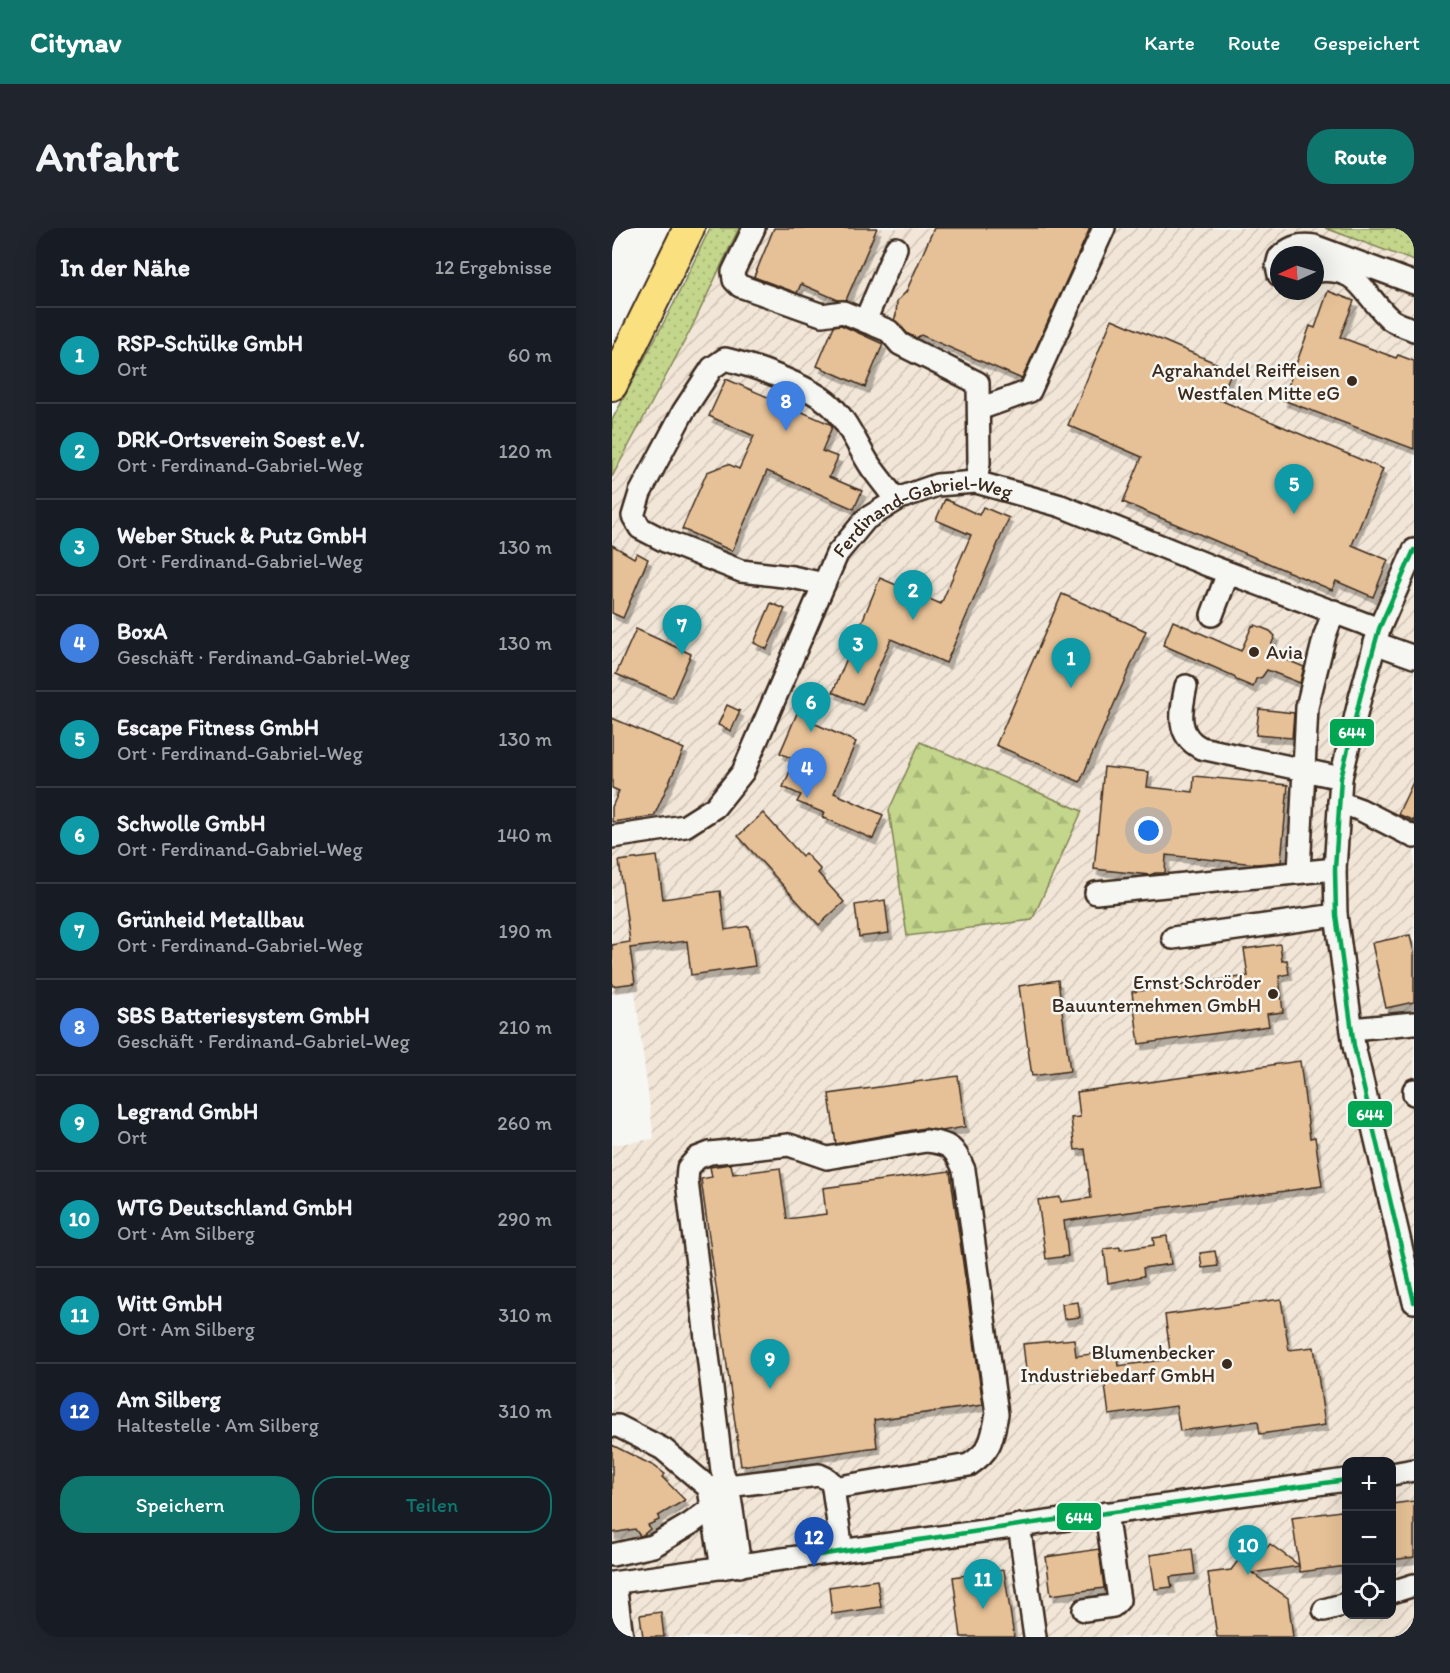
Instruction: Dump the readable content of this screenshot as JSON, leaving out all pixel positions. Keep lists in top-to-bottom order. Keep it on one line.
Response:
{"streets":{"street":["Ferdinand-Gabriel-Weg"]},"places":["Agrahandel Reiffeisen Westfalen Mitte eG","Avia","Ernst Schröder Bauunternehmen GmbH","Blumenbecker Industriebedarf GmbH"],"lines":["transit line 644"],"north":"left","page":{"header":"Citynav","nav":["Karte","Route","Gespeichert"],"buttons":["Route",["Speichern","Teilen"]],"title":"Anfahrt","heading":["In der Nähe","12 Ergebnisse"],"list":[{"mark":"1","name":"RSP-Schülke GmbH","note":"Ort","value":"60 m"},{"mark":"2","name":"DRK-Ortsverein Soest e.V.","note":"Ort · Ferdinand-Gabriel-Weg","value":"120 m"},{"mark":"3","name":"Weber Stuck & Putz GmbH","note":"Ort · Ferdinand-Gabriel-Weg","value":"130 m"},{"mark":"4","name":"BoxA","note":"Geschäft · Ferdinand-Gabriel-Weg","value":"130 m"},{"mark":"5","name":"Escape Fitness GmbH","note":"Ort · Ferdinand-Gabriel-Weg","value":"130 m"},{"mark":"6","name":"Schwolle GmbH","note":"Ort · Ferdinand-Gabriel-Weg","value":"140 m"},{"mark":"7","name":"Grünheid Metallbau","note":"Ort · Ferdinand-Gabriel-Weg","value":"190 m"},{"mark":"8","name":"SBS Batteriesystem GmbH","note":"Geschäft · Ferdinand-Gabriel-Weg","value":"210 m"},{"mark":"9","name":"Legrand GmbH","note":"Ort","value":"260 m"},{"mark":"10","name":"WTG Deutschland GmbH","note":"Ort · Am Silberg","value":"290 m"},{"mark":"11","name":"Witt GmbH","note":"Ort · Am Silberg","value":"310 m"},{"mark":"12","name":"Am Silberg","note":"Haltestelle · Am Silberg","value":"310 m"}],"pins":["8","5","2","7","3","1","6","4","9","12","10","11"],"map_buttons":["+","−"]}}
